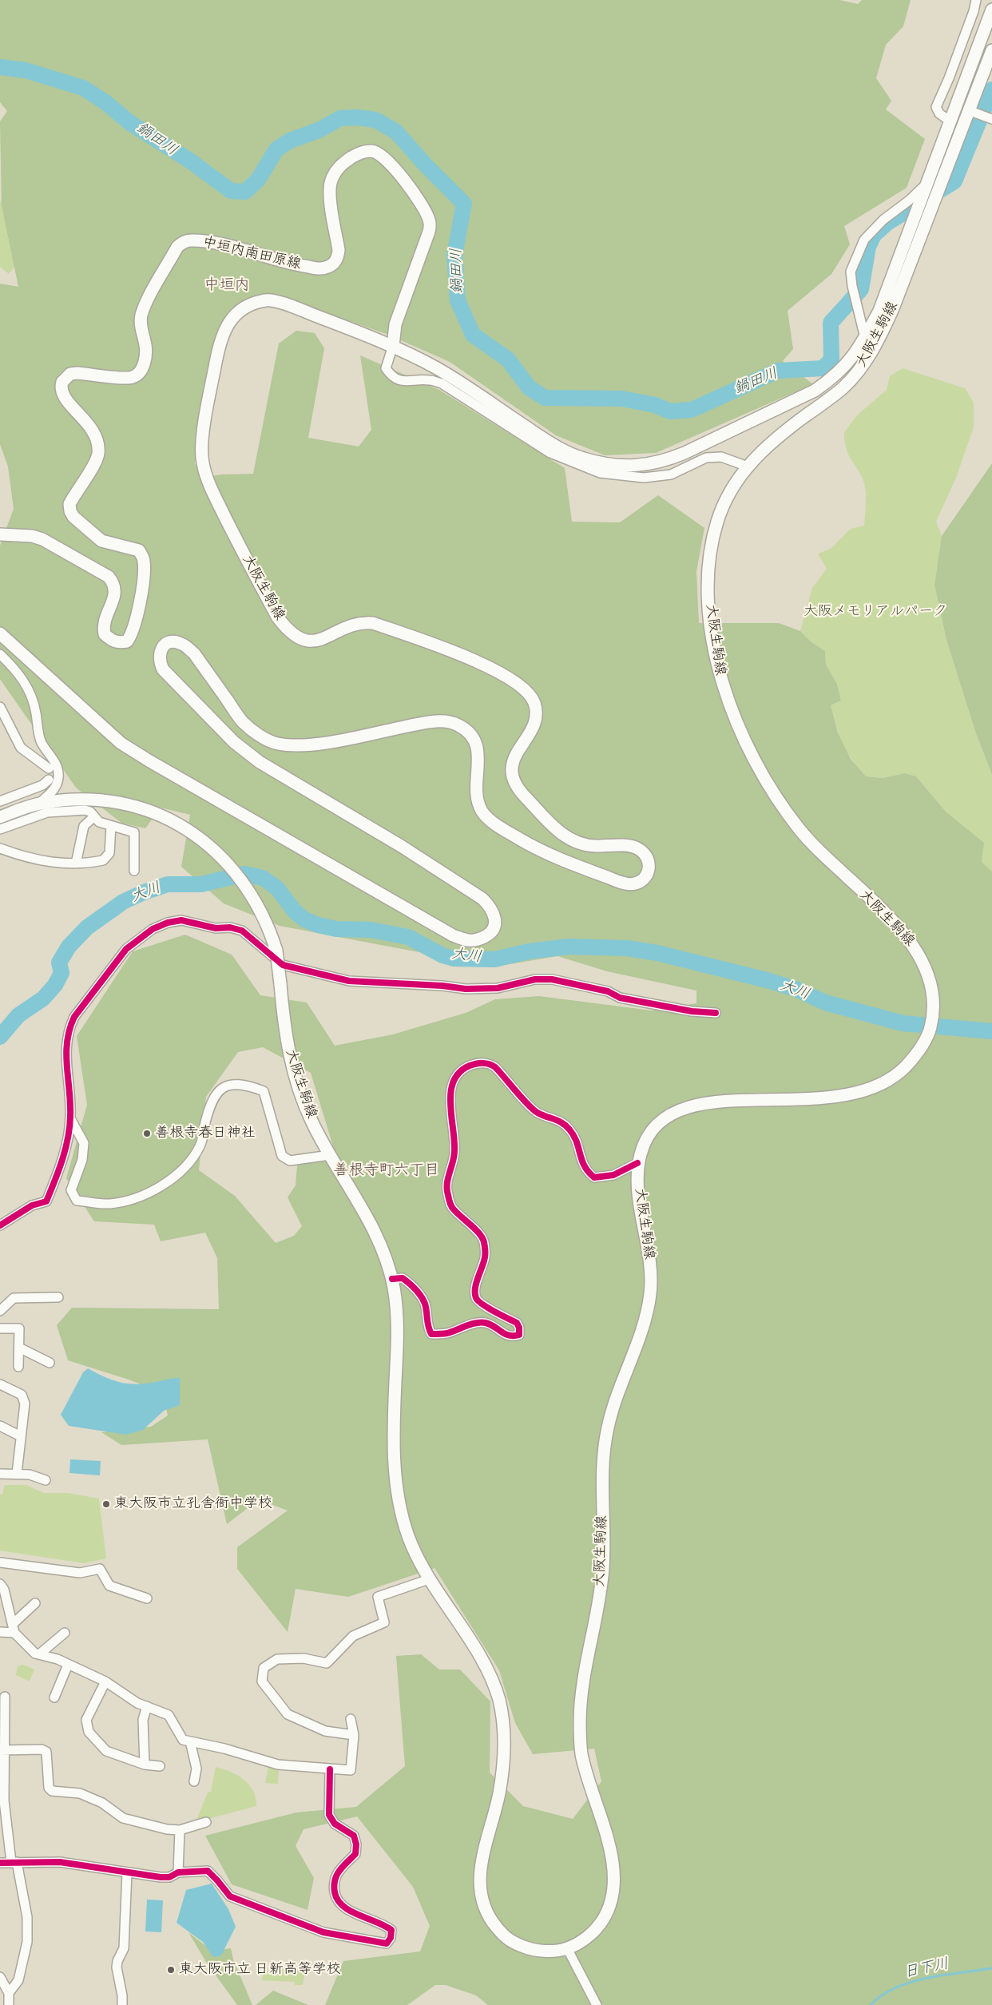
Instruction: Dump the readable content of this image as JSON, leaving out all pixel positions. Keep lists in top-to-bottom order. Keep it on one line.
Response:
{"streets":{"main road":["中垣内南田原線","大阪生駒線"]},"crossings":[["中垣内南田原線","大阪生駒線"]],"districts":["中垣内","善根寺町六丁目"],"water":["鍋田川","大川","日下川"],"parks":["大阪メモリアルパーク"],"places":["善根寺春日神社","東大阪市立孔舎衙中学校","東大阪市立 日新高等学校"]}
